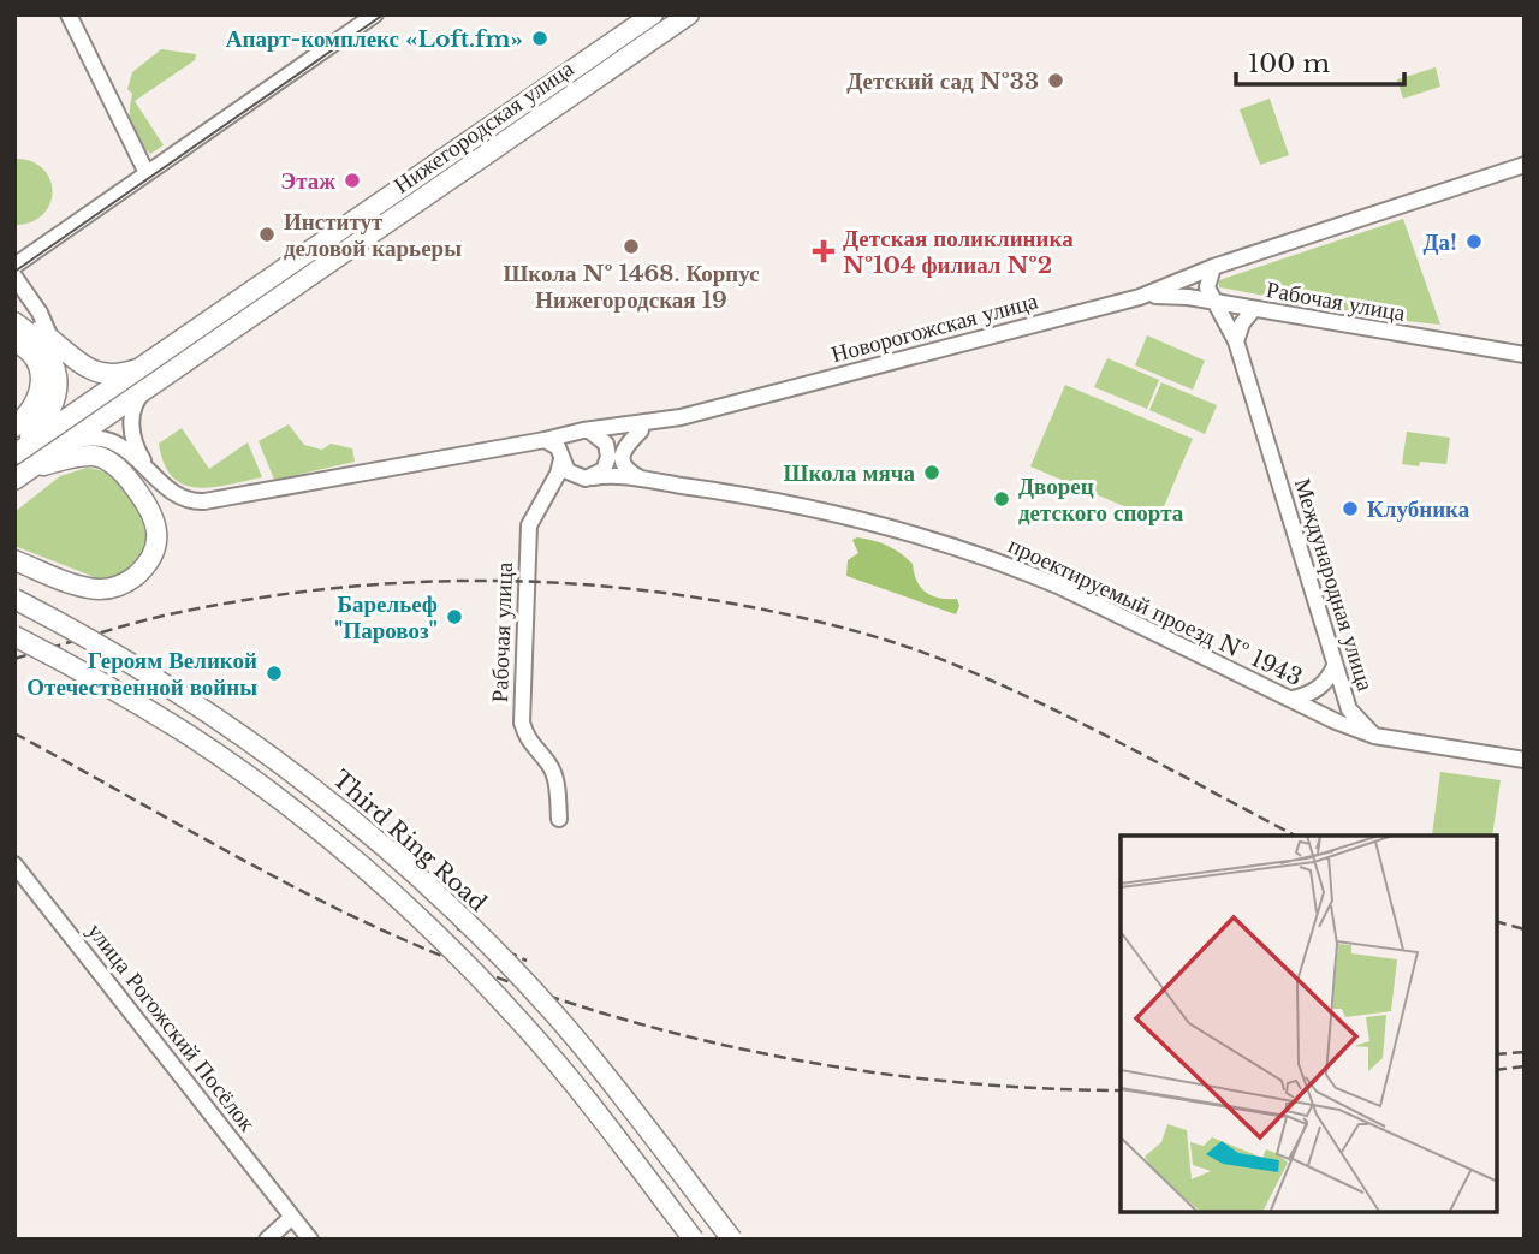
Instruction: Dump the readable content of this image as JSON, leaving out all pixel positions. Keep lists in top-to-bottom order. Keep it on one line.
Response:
{"streets":{"main road":["Нижегородская улица","Third Ring Road"],"street":["Рабочая улица","Новорогожская улица","Международная улица","проектируемый проезд № 1943","улица Рогожский Посёлок"]},"crossings":[["Рабочая улица","Новорогожская улица"],["Рабочая улица","Международная улица"],["Рабочая улица","проектируемый проезд № 1943"],["Новорогожская улица","проектируемый проезд № 1943"],["Международная улица","проектируемый проезд № 1943"]],"places":{"other":["Апарт-комплекс «Loft.fm»","Детский сад №33","Этаж","Институт деловой карьеры","Да!","Школа № 1468. Корпус Нижегородская 19","Школа мяча","Дворец детского спорта","Клубника","Барельеф \"Паровоз\"","Героям Великой Отечественной войны"],"health":["Детская поликлиника №104 филиал №2"]},"scale_bar":"100 m"}
